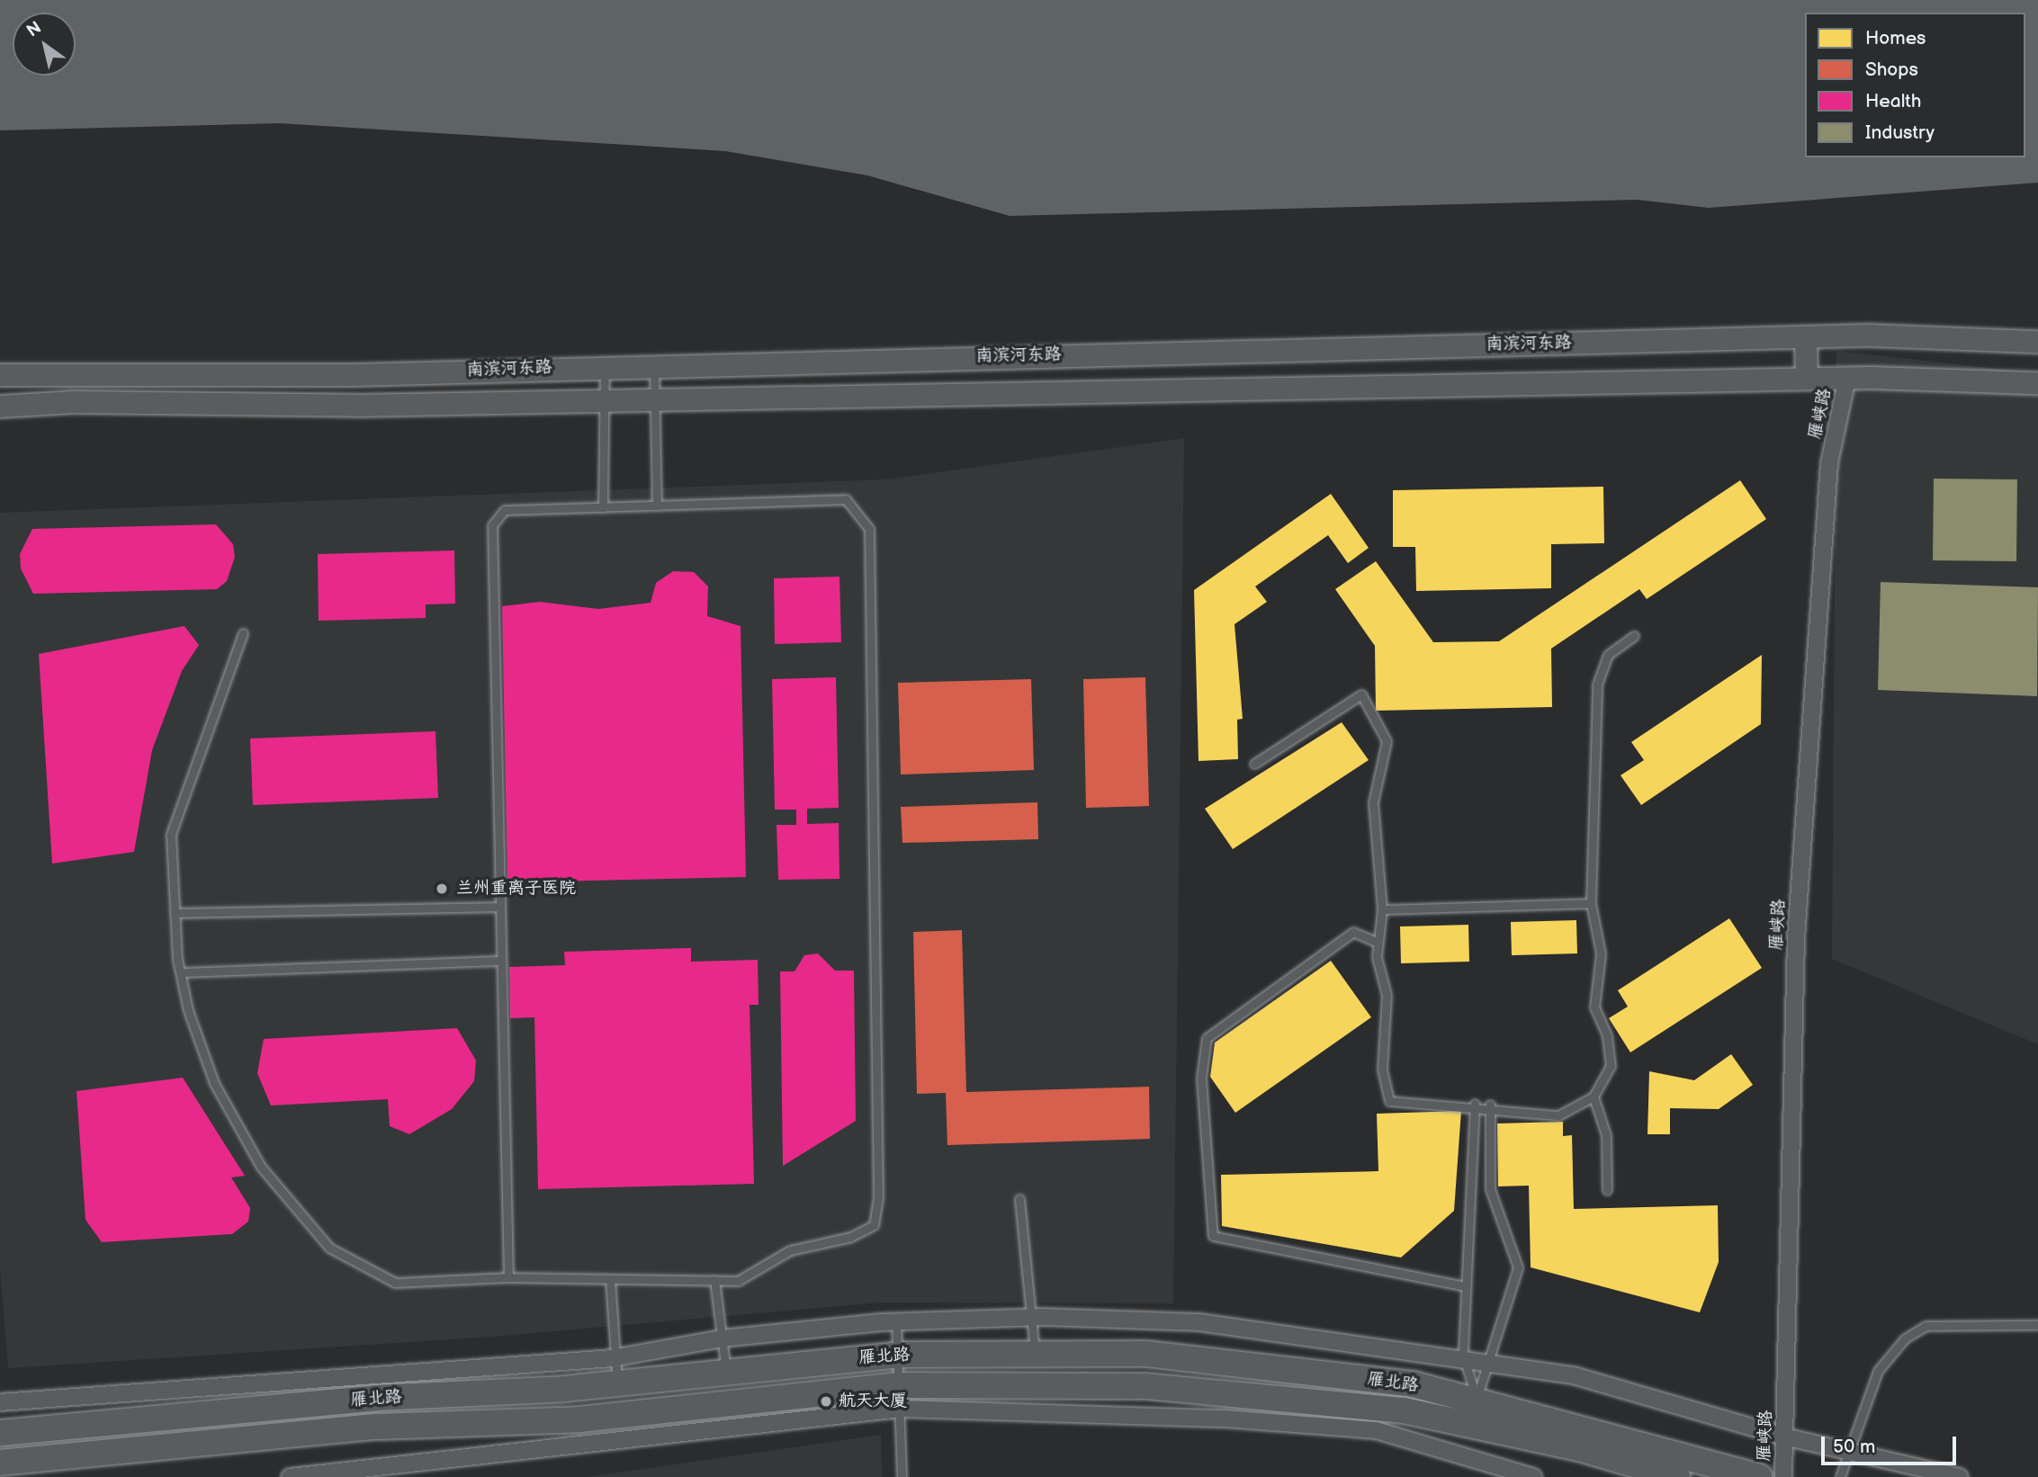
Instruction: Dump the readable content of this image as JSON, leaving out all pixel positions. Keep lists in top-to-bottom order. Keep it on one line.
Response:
{"streets":{"main road":["南滨河东路","雁北路"],"street":["雁峡路"]},"crossings":[["南滨河东路","雁峡路"]],"places":["兰州重离子医院","航天大厦"],"legend":["Homes","Shops","Health","Industry"],"scale_bar":"50 m","north":"top left"}
